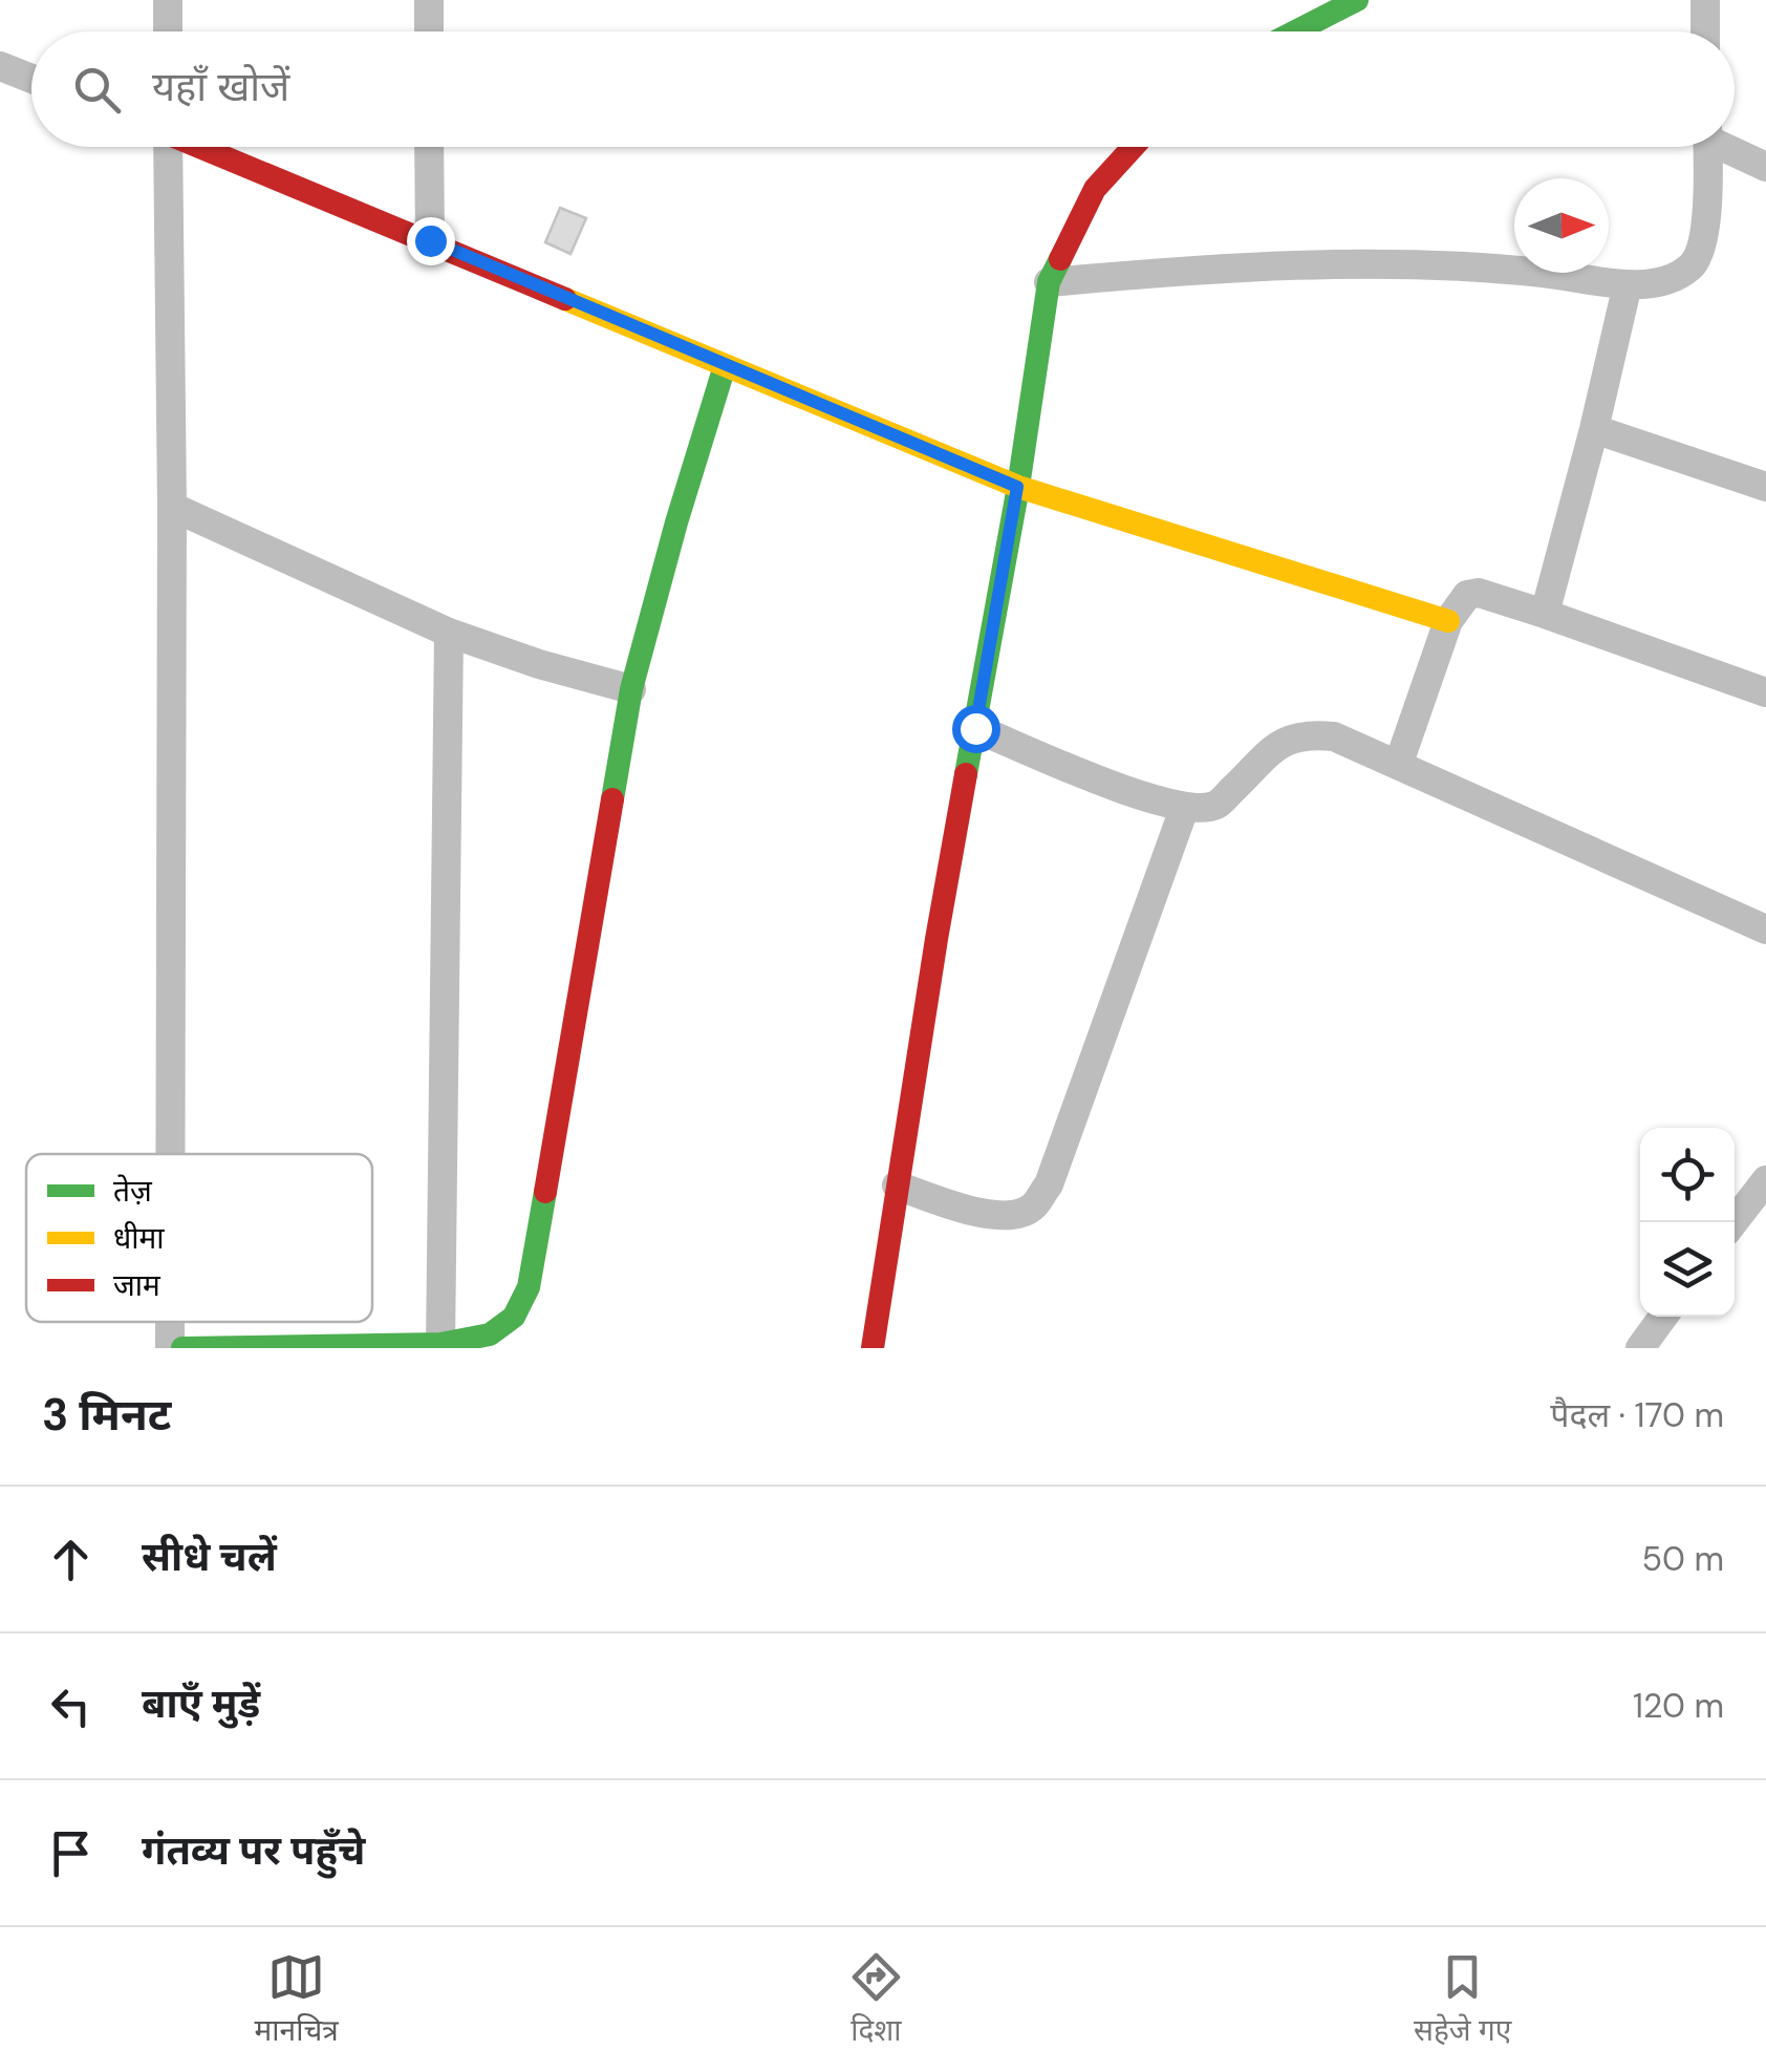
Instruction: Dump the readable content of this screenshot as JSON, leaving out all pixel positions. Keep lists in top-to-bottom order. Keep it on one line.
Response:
{"legend":["तेज़","धीमा","जाम"],"north":"right","page":{"search":"यहाँ खोजें","heading":["3 मिनट","पैदल · 170 m"],"list":[["सीधे चलें","50 m"],["बाएँ मुड़ें","120 m"],"गंतव्य पर पहुँचे"],"nav":["मानचित्र","दिशा","सहेजे गए"]}}
